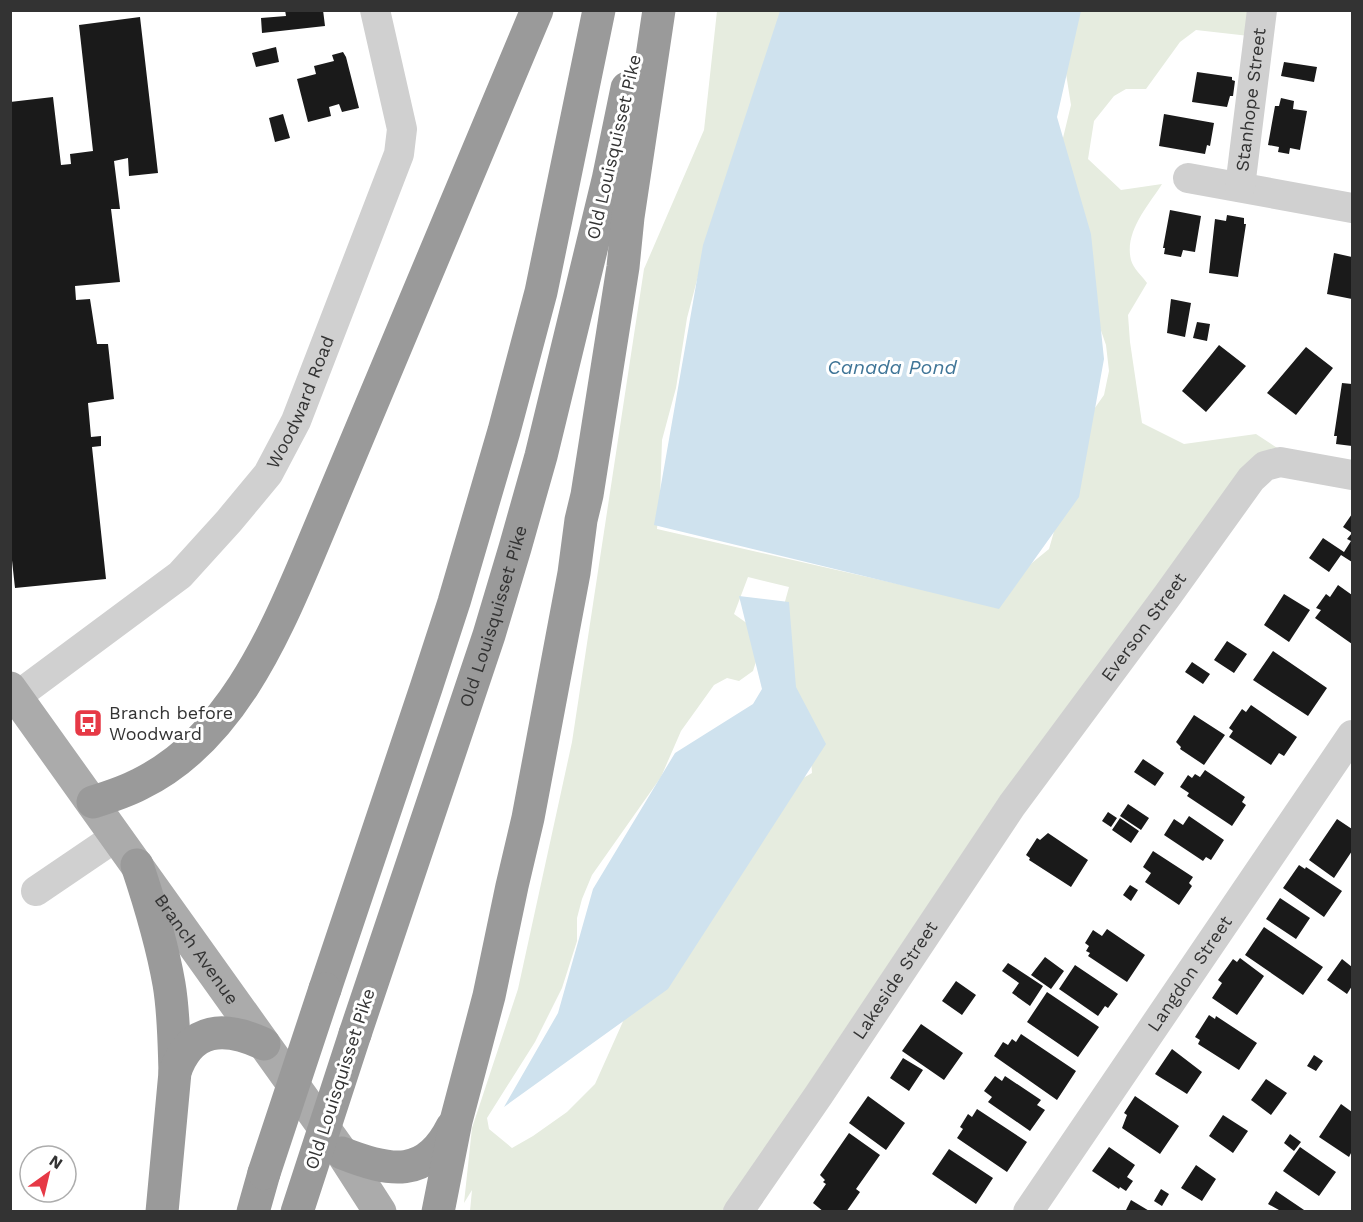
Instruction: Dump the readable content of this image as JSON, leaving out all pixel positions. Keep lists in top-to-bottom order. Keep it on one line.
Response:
{"streets":{"highway":["Old Louisquisset Pike"],"main road":["Branch Avenue"],"street":["Stanhope Street","Woodward Road","Everson Street","Langdon Street","Lakeside Street"]},"crossings":[["Woodward Road","Branch Avenue"],["Everson Street","Lakeside Street"]],"water":["Canada Pond"],"places":{"bus stop":["Branch before Woodward"]},"north":"top right"}
